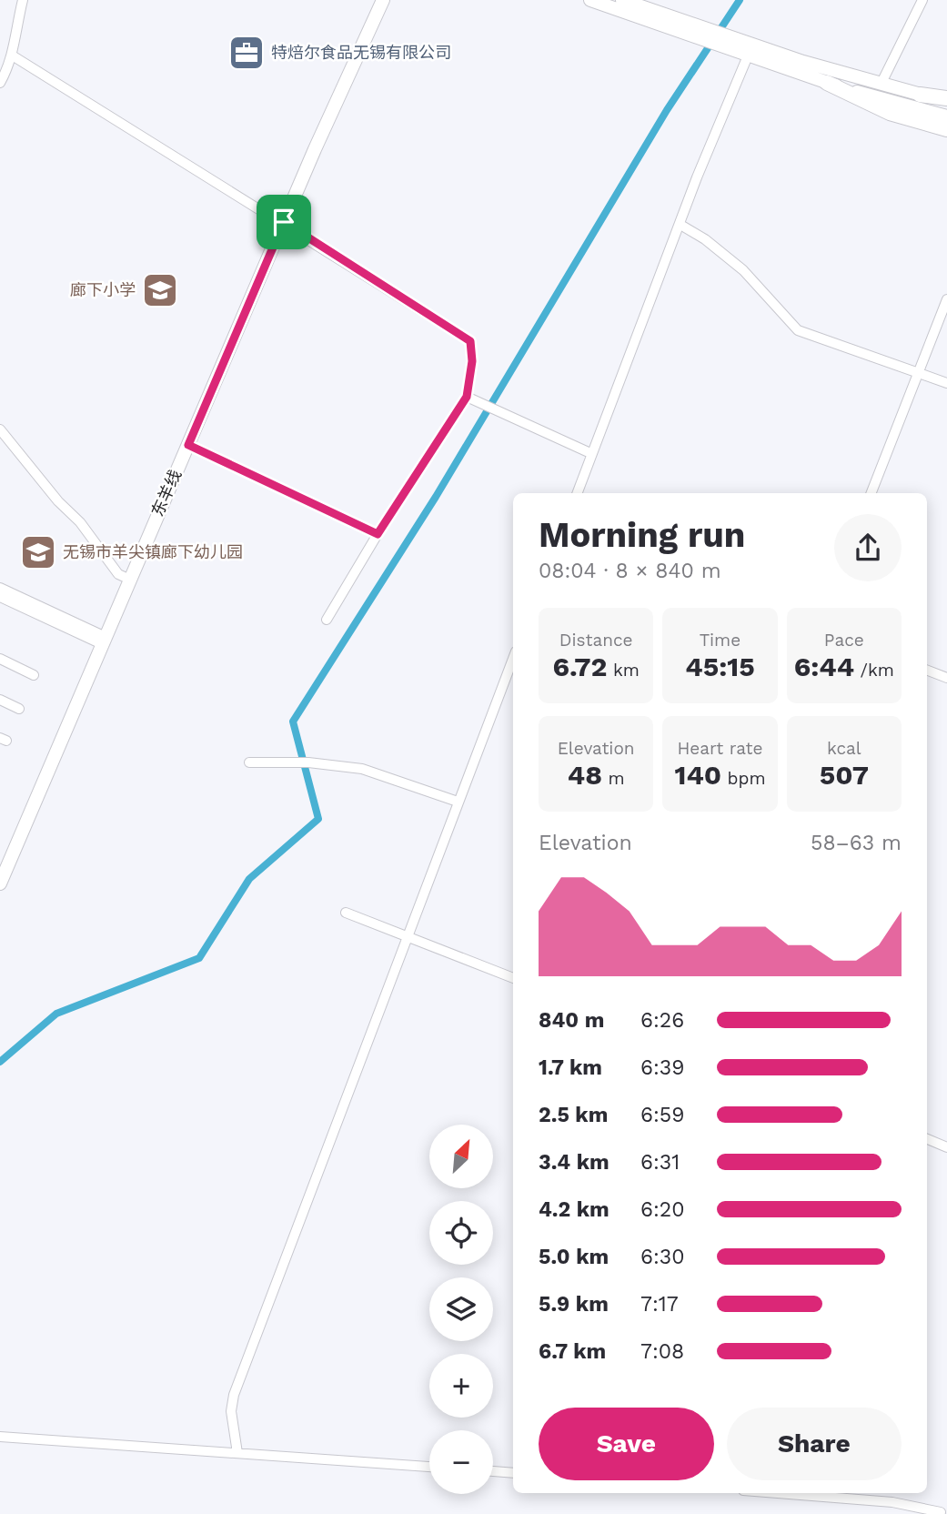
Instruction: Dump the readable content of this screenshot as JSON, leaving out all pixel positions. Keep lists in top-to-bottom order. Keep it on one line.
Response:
{"streets":{"main road":["东羊线"]},"places":{"office":["特焙尔食品无锡有限公司"],"school or university":["廊下小学","无锡市羊尖镇廊下幼儿园"]},"north":"top right","page":{"heading":["Morning run","08:04 · 8 × 840 m"],"stats":[["Distance","6.72 km"],["Time","45:15"],["Pace","6:44 /km"],["Elevation","48 m"],["Heart rate","140 bpm"],["kcal","507"]],"chart":["Elevation","58–63 m"],"list":[{"name":"840 m","note":"6:26"},{"name":"1.7 km","note":"6:39"},{"name":"2.5 km","note":"6:59"},{"name":"3.4 km","note":"6:31"},{"name":"4.2 km","note":"6:20"},{"name":"5.0 km","note":"6:30"},{"name":"5.9 km","note":"7:17"},{"name":"6.7 km","note":"7:08"}],"map_buttons":["+","−"],"buttons":["Save","Share"]}}
